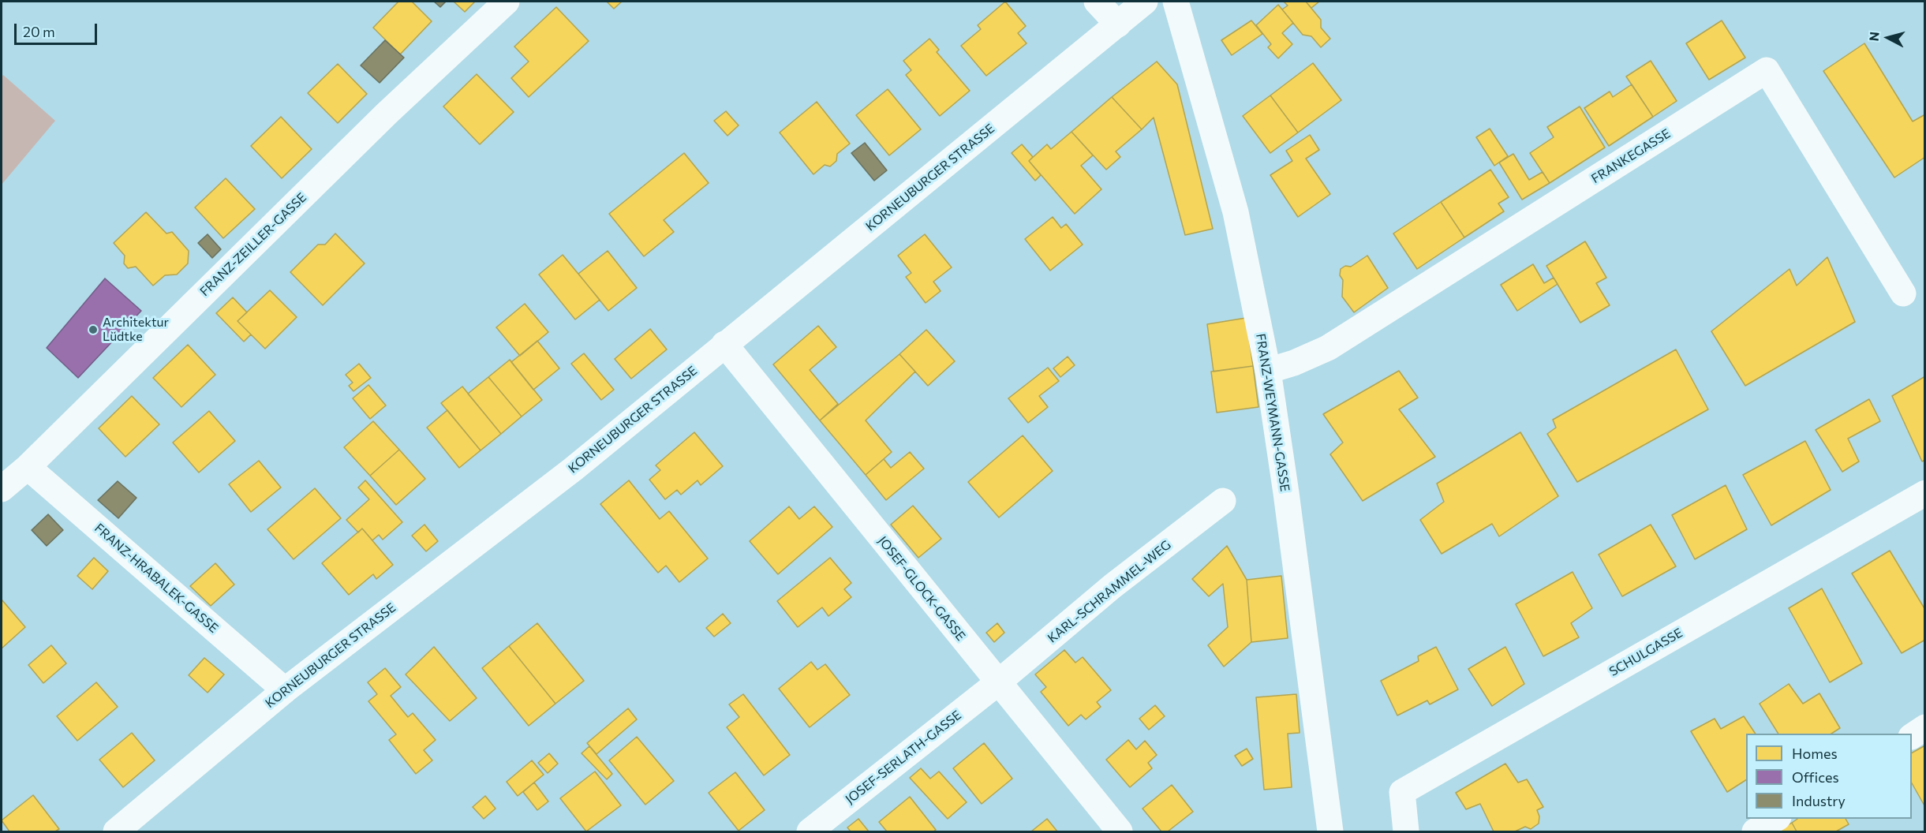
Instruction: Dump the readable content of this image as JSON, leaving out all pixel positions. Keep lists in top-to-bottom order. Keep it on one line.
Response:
{"streets":{"street":["FRANKEGASSE","KORNEUBURGER STRASSE","FRANZ-ZEILLER-GASSE","FRANZ-WEYMANN-GASSE","FRANZ-HRABALEK-GASSE","JOSEF-GLOCK-GASSE","KARL-SCHRAMMEL-WEG","SCHULGASSE","JOSEF-SERLATH-GASSE"]},"crossings":[["FRANKEGASSE","FRANZ-WEYMANN-GASSE"],["KORNEUBURGER STRASSE","FRANZ-HRABALEK-GASSE"],["KORNEUBURGER STRASSE","JOSEF-GLOCK-GASSE"],["FRANZ-ZEILLER-GASSE","FRANZ-HRABALEK-GASSE"],["JOSEF-GLOCK-GASSE","KARL-SCHRAMMEL-WEG"],["JOSEF-GLOCK-GASSE","JOSEF-SERLATH-GASSE"],["KARL-SCHRAMMEL-WEG","JOSEF-SERLATH-GASSE"]],"places":["Architektur Lüdtke"],"legend":["Homes","Offices","Industry"],"scale_bar":"20 m","north":"left"}
